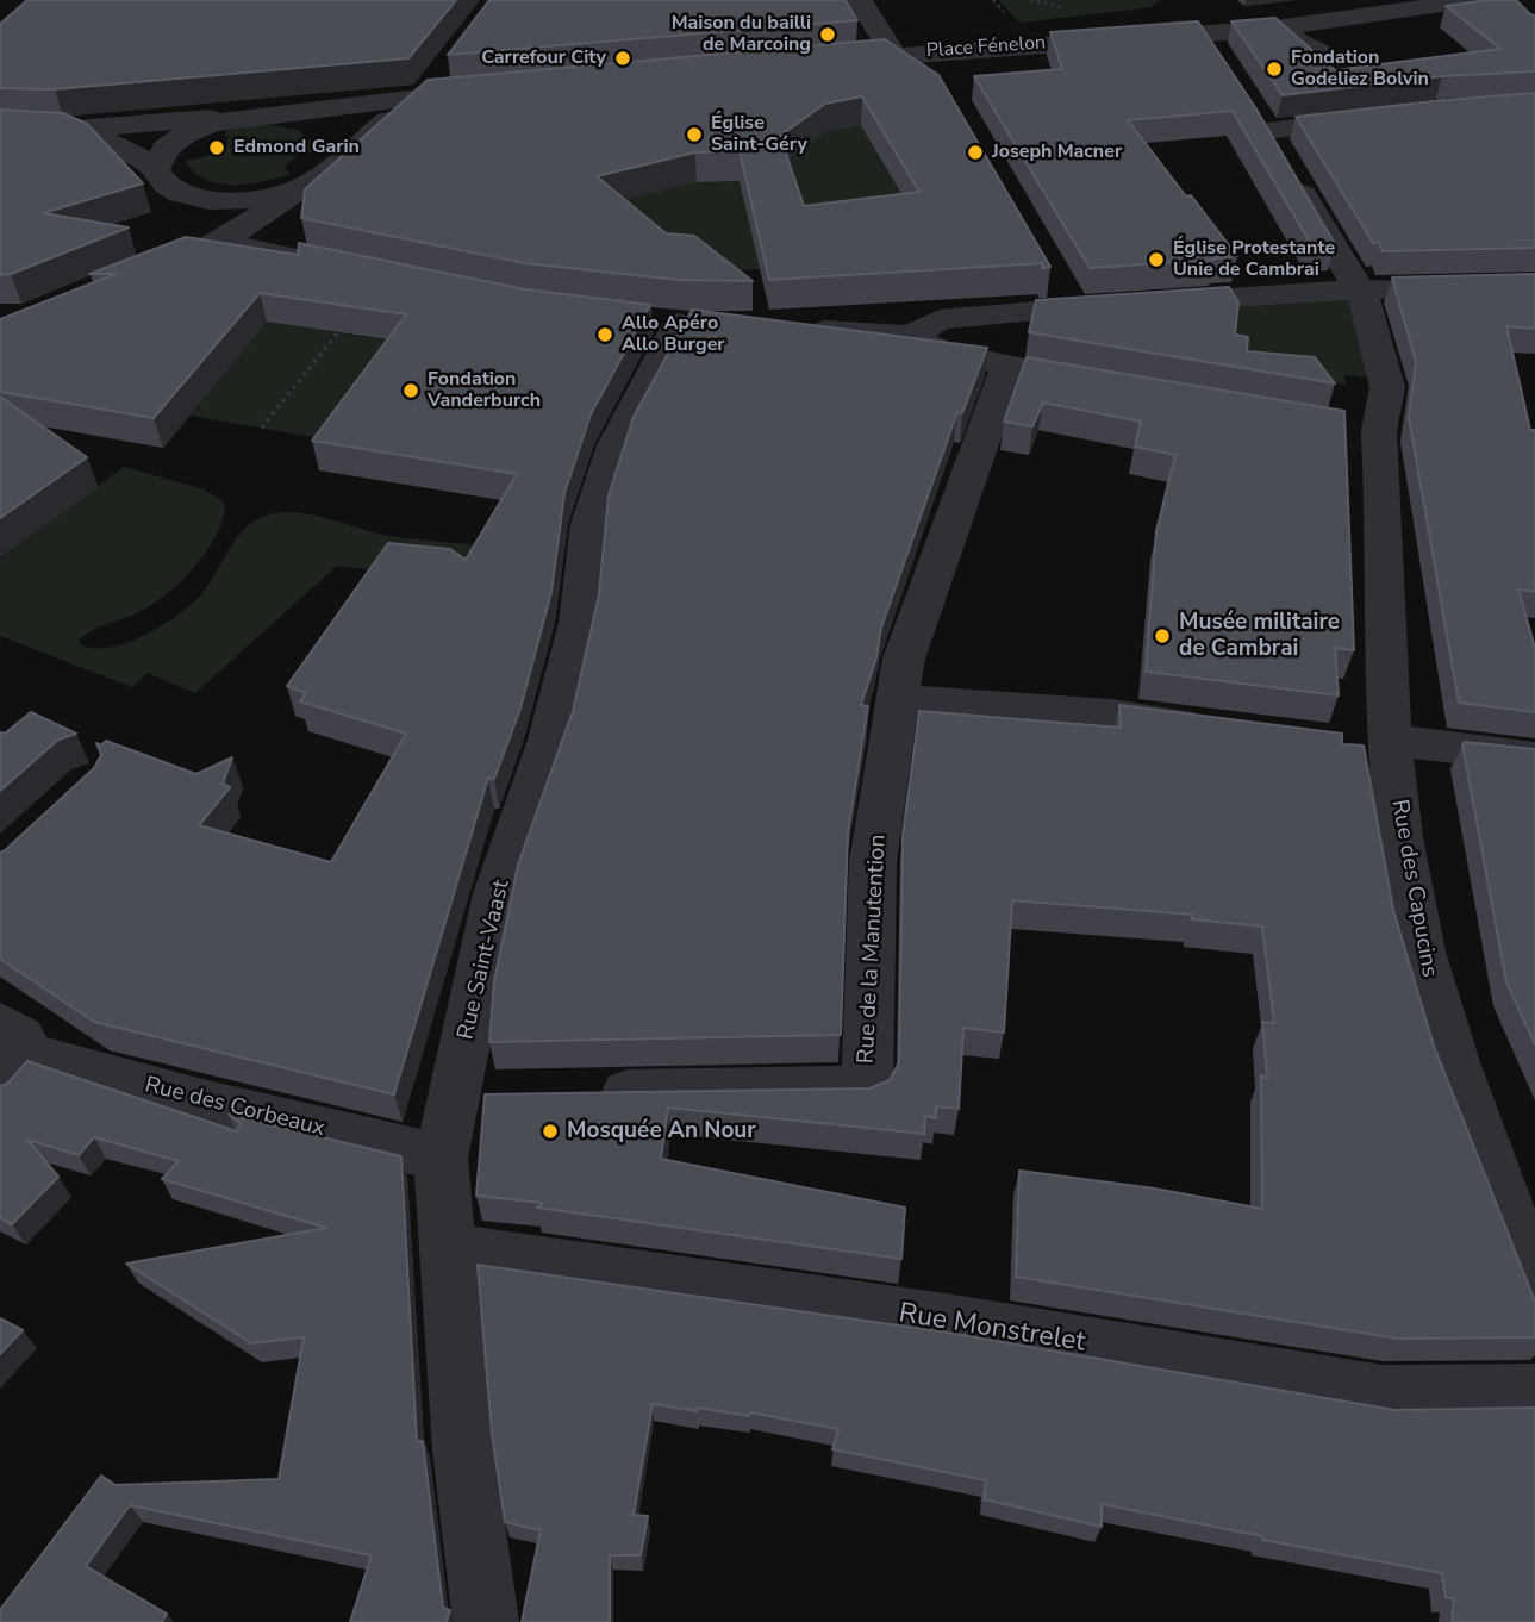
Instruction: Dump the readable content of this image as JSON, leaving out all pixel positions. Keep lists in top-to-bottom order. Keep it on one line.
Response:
{"streets":{"street":["Place Fénelon","Rue des Capucins","Rue de la Manutention","Rue Saint-Vaast","Rue des Corbeaux","Rue Monstrelet"]},"crossings":[["Rue Saint-Vaast","Rue des Corbeaux"],["Rue Saint-Vaast","Rue Monstrelet"]],"places":["Maison du bailli de Marcoing","Carrefour City","Fondation Godeliez Bolvin","Église Saint-Géry","Edmond Garin","Joseph Macner","Église Protestante Unie de Cambrai","Allo Apéro Allo Burger","Fondation Vanderburch","Musée militaire de Cambrai","Mosquée An Nour"]}
